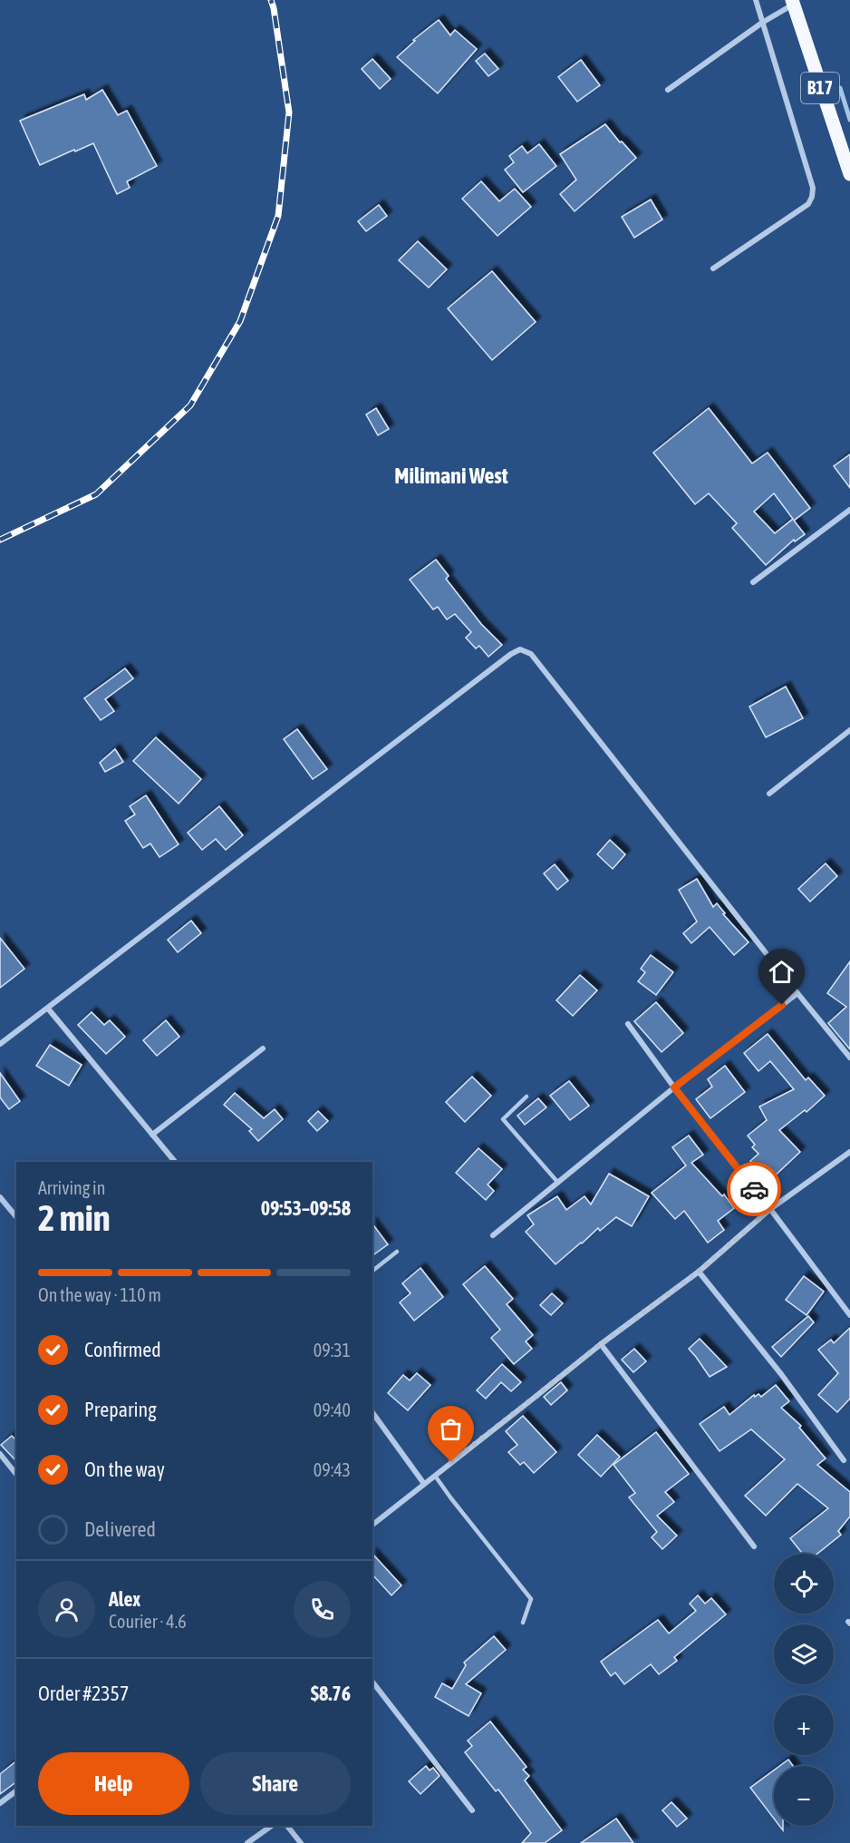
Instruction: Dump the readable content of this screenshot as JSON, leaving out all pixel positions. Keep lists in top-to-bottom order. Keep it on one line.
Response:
{"streets":{"main road":["B17"]},"districts":["Milimani West"],"page":{"heading":["2 min","Arriving in","09:53–09:58"],"panel":["Alex","Courier · 4.6","Order #2357","$8.76"],"bar":"On the way · 110 m","list":[["Confirmed","09:31"],["Preparing","09:40"],["On the way","09:43"],"Delivered"],"map_buttons":["+","−"],"buttons":["Help","Share"]}}
